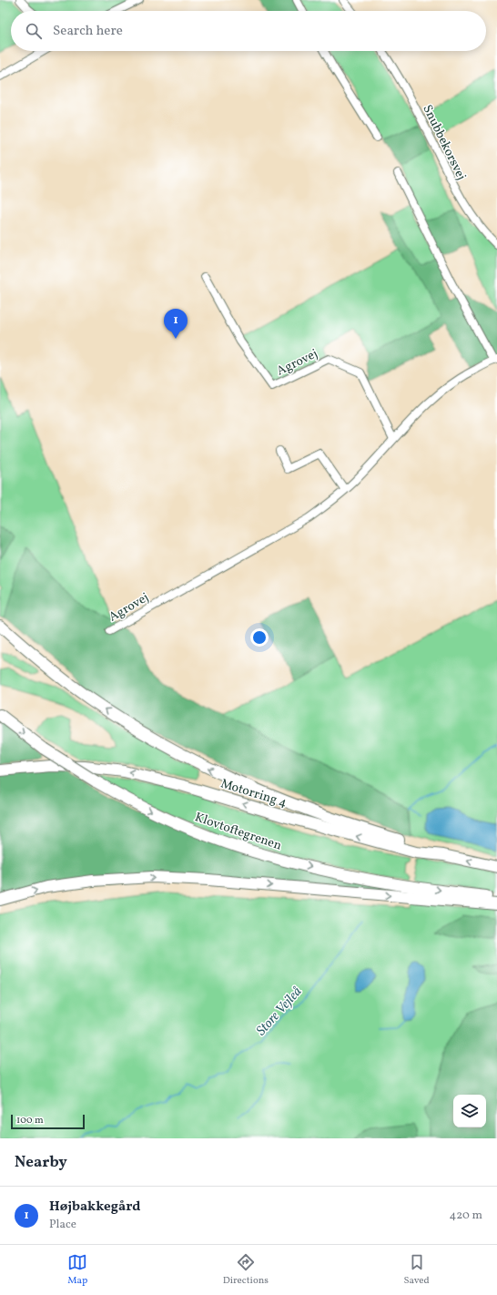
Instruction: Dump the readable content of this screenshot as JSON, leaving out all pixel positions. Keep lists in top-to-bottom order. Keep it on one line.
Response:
{"streets":{"highway":["Motorring 4","Klovtoftegrenen"],"street":["Snubbekorsvej","Agrovej"]},"water":["Store Vejleå"],"scale_bar":"100 m","page":{"search":"Search here","pins":"1","scale":"100 m","heading":"Nearby","list":[{"mark":"1","name":"Højbakkegård","note":"Place","value":"420 m"}],"nav":["Map","Directions","Saved"]}}
